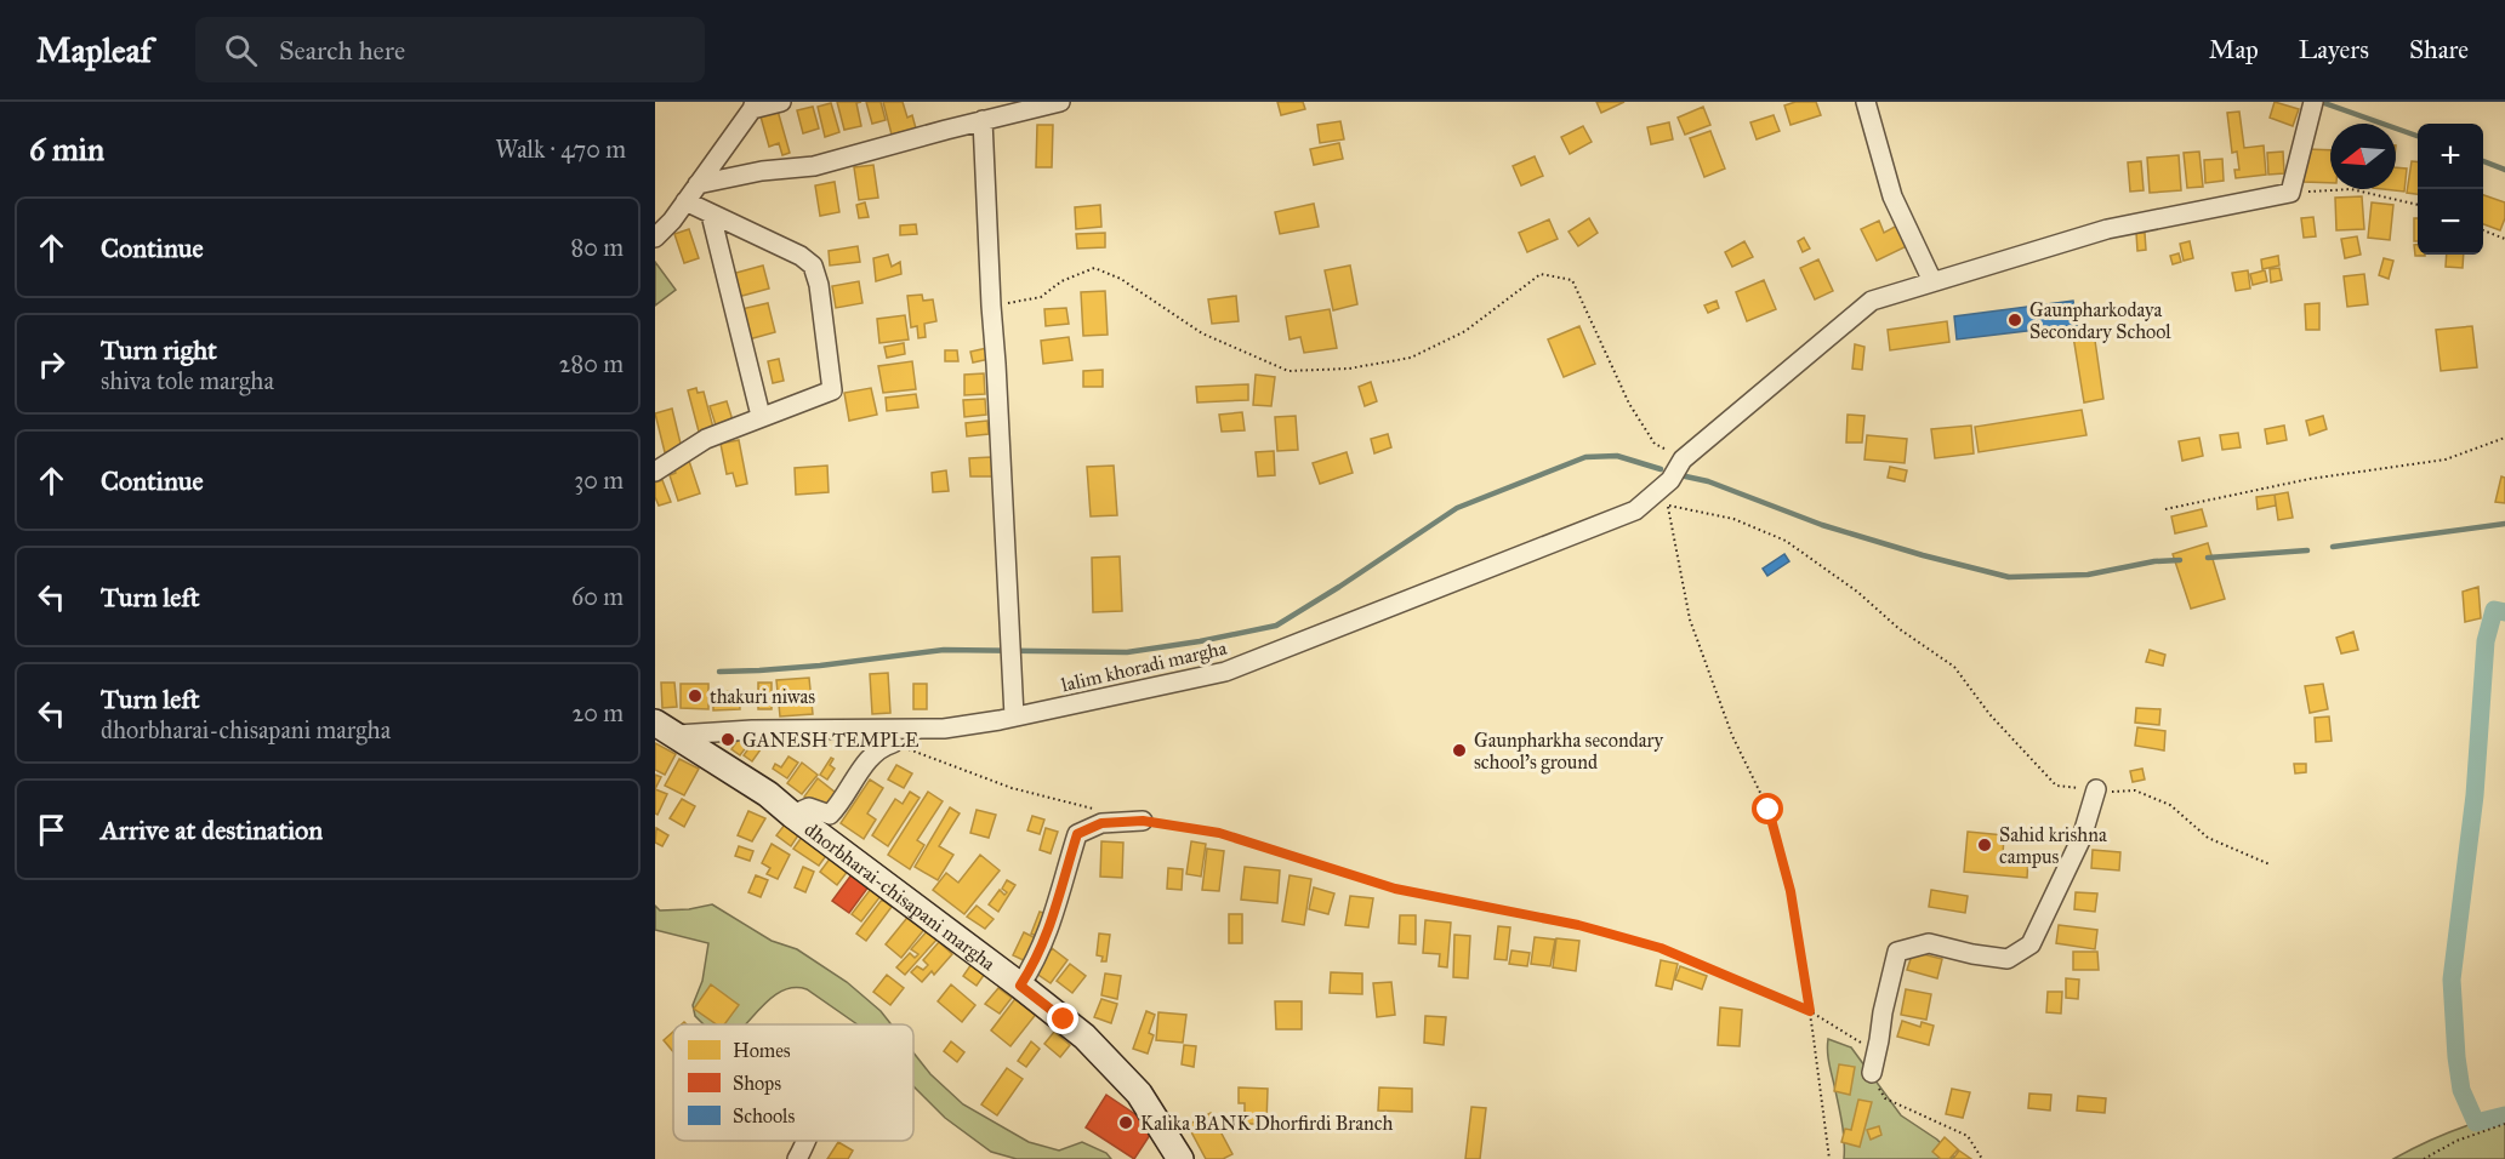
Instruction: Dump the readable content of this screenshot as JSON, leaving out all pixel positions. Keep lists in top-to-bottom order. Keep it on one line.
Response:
{"streets":{"street":["lalim khoradi margha","dhorbharai-chisapani margha"]},"crossings":[["lalim khoradi margha","dhorbharai-chisapani margha"]],"places":["Gaunpharkodaya Secondary School","thakuri niwas","GANESH TEMPLE","Gaunpharkha secondary school's ground","Sahid krishna campus","Kalika BANK Dhorfirdi Branch"],"legend":["Homes","Shops","Schools"],"north":"left","page":{"header":"Mapleaf","search":"Search here","nav":["Map","Layers","Share"],"heading":["6 min","Walk · 470 m"],"map_buttons":["+","−"],"list":[["Continue","80 m"],["Turn right","shiva tole margha","280 m"],["Continue","30 m"],["Turn left","60 m"],["Turn left","dhorbharai-chisapani margha","20 m"],"Arrive at destination"]}}
